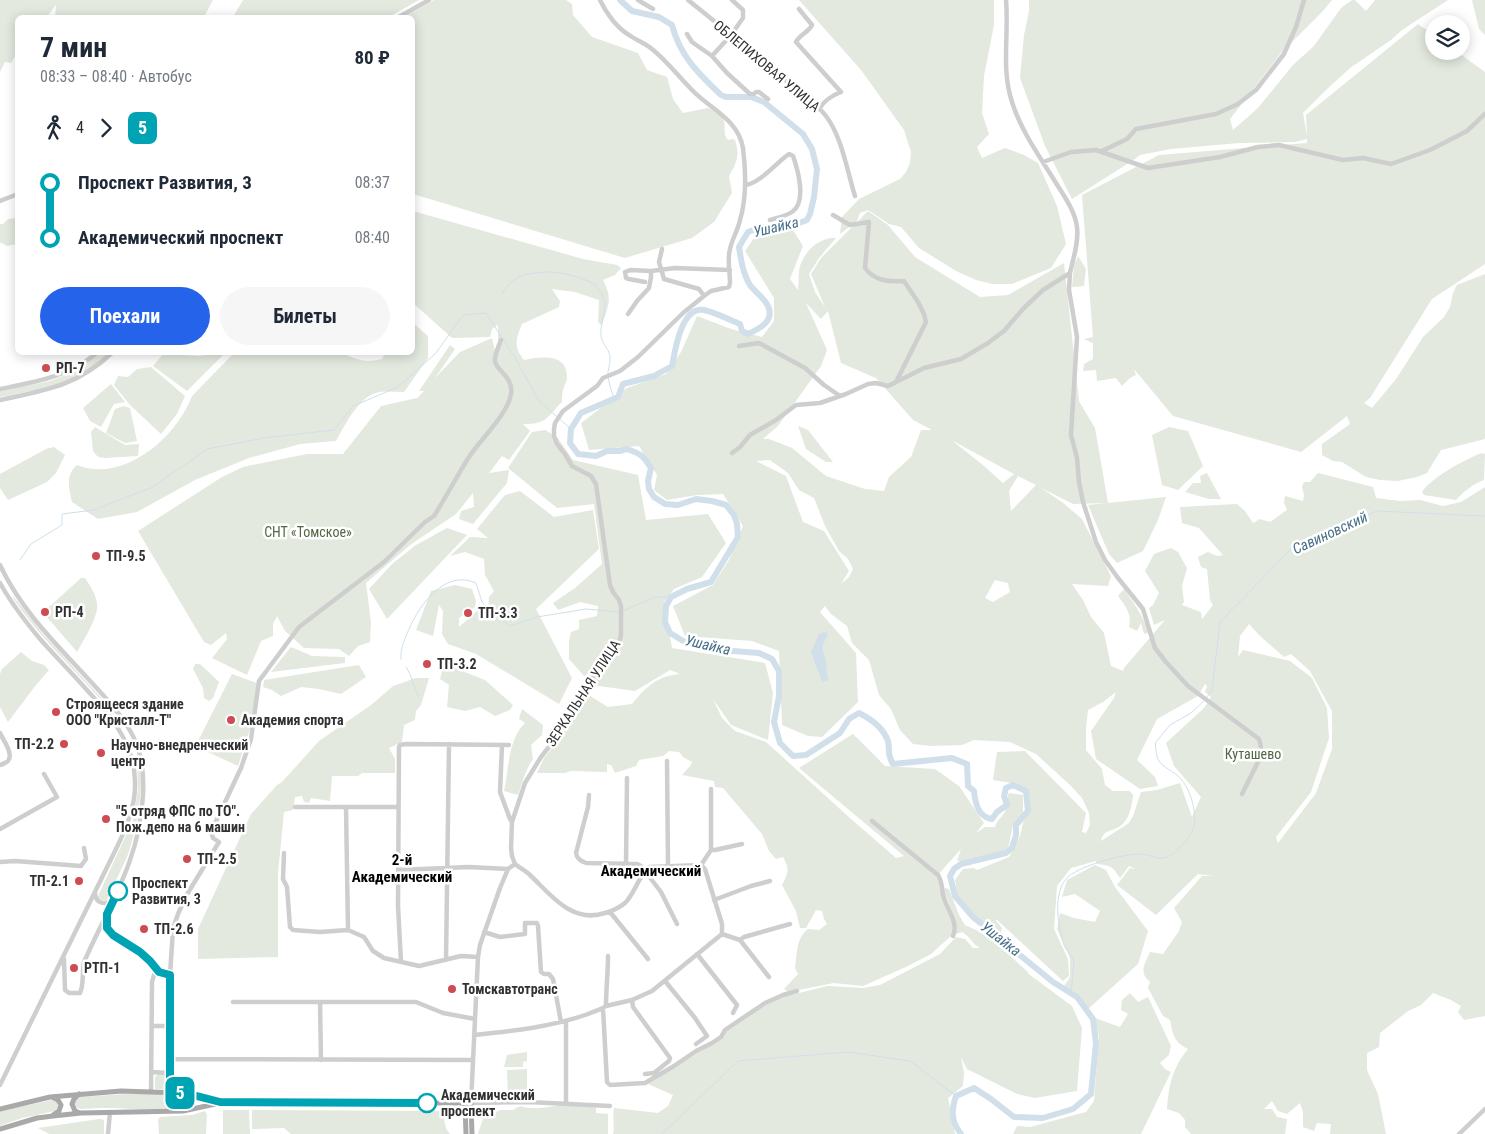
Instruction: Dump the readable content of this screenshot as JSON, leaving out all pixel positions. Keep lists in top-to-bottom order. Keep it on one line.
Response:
{"streets":{"street":["ОБЛЕПИХОВАЯ УЛИЦА","ЗЕРКАЛЬНАЯ УЛИЦА"]},"districts":["2-й Академический","Академический"],"water":["Ушайка","Савиновский"],"parks":["СНТ «Томское»","Куташево"],"places":["РП-7","ТП-9.5","РП-4","ТП-3.3","ТП-3.2","Строящееся здание ООО \"Кристалл-Т\"","Академия спорта","ТП-2.2","Научно-внедренческий центр","\"5 отряд ФПС по ТО\". Пож.депо на 6 машин","ТП-2.5","ТП-2.1","Проспект Развития, 3","ТП-2.6","РТП-1","Томскавтотранс","Академический проспект"],"lines":["bus line 5"],"page":{"on_map":"5","heading":["7 мин","08:33 – 08:40 · Автобус","80 ₽"],"legs":["4","5"],"list":[{"name":"Проспект Развития, 3","value":"08:37"},{"name":"Академический проспект","value":"08:40"}],"buttons":["Поехали","Билеты"]}}
